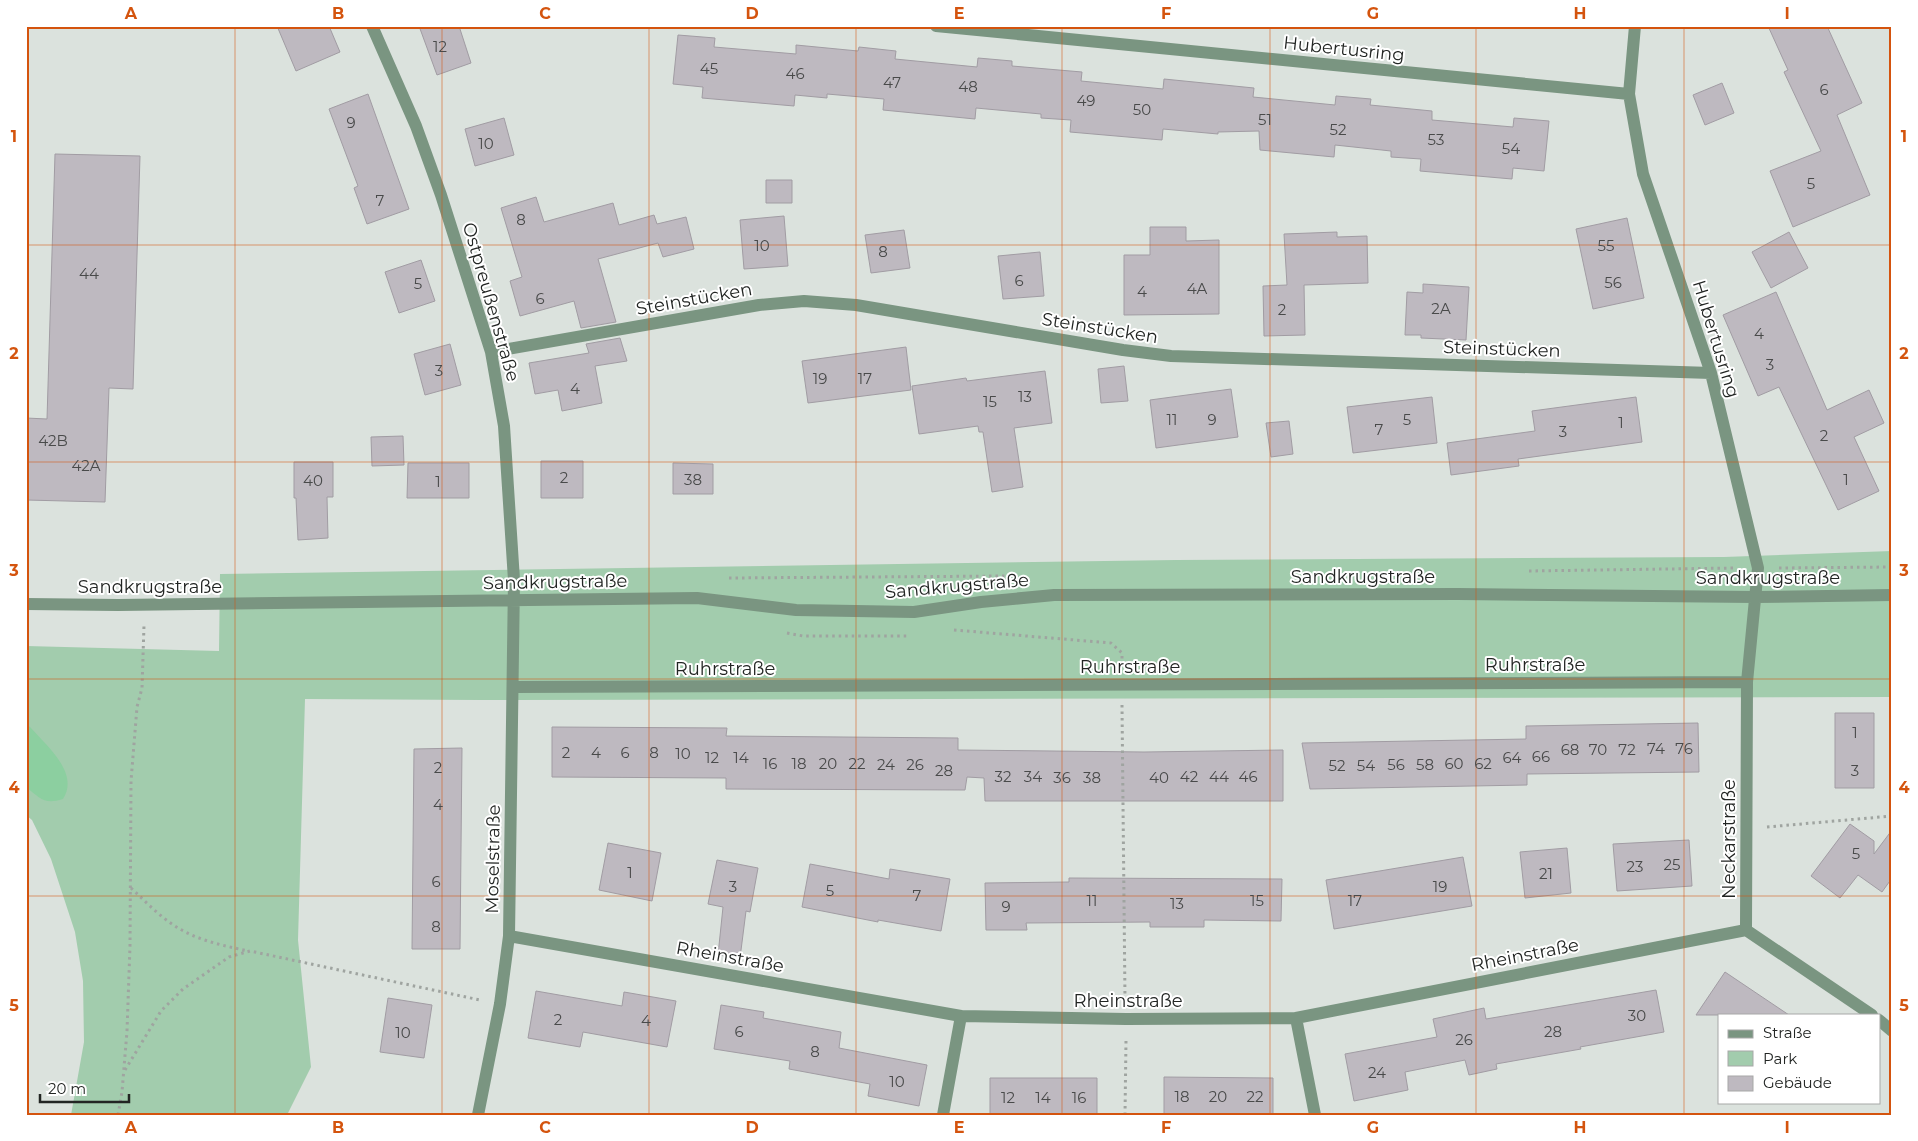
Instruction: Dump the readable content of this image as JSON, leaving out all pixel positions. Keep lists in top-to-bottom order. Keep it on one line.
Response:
{"streets":{"street":["Hubertusring","Steinstücken","Ostpreußenstraße","Sandkrugstraße","Ruhrstraße","Neckarstraße","Moselstraße","Rheinstraße"]},"crossings":[["Hubertusring","Steinstücken"],["Hubertusring","Sandkrugstraße"],["Hubertusring","Neckarstraße"],["Steinstücken","Ostpreußenstraße"],["Ostpreußenstraße","Sandkrugstraße"],["Ostpreußenstraße","Moselstraße"],["Sandkrugstraße","Neckarstraße"],["Sandkrugstraße","Moselstraße"],["Ruhrstraße","Neckarstraße"],["Ruhrstraße","Moselstraße"],["Neckarstraße","Rheinstraße"],["Moselstraße","Rheinstraße"]],"house_numbers":["12","45","46","47","48","6","49","50","51","9","52","53","10","54","5","7","8","10","55","8","44","6","56","5","4A","4","6","2A","2","4","3","3","19","17","4","13","15","11","9","5","1","7","3","2","42B","42A","2","38","1","40","1","1","74","76","68","70","72","2","4","6","8","10","66","12","14","64","16","18","20","22","60","62","24","26","56","58","52","54","2","28","3","32","34","42","44","46","36","38","40","4","5","25","23","1","21","6","3","19","5","7","11","15","17","13","9","8","30","2","4","6","28","10","26","8","24","10","18","20","22","12","14","16"],"legend":["Straße","Park","Gebäude"],"scale_bar":"20 m","grid":{"columns":["A","B","C","D","E","F","G","H","I"],"rows":["1","2","3","4","5"]}}
